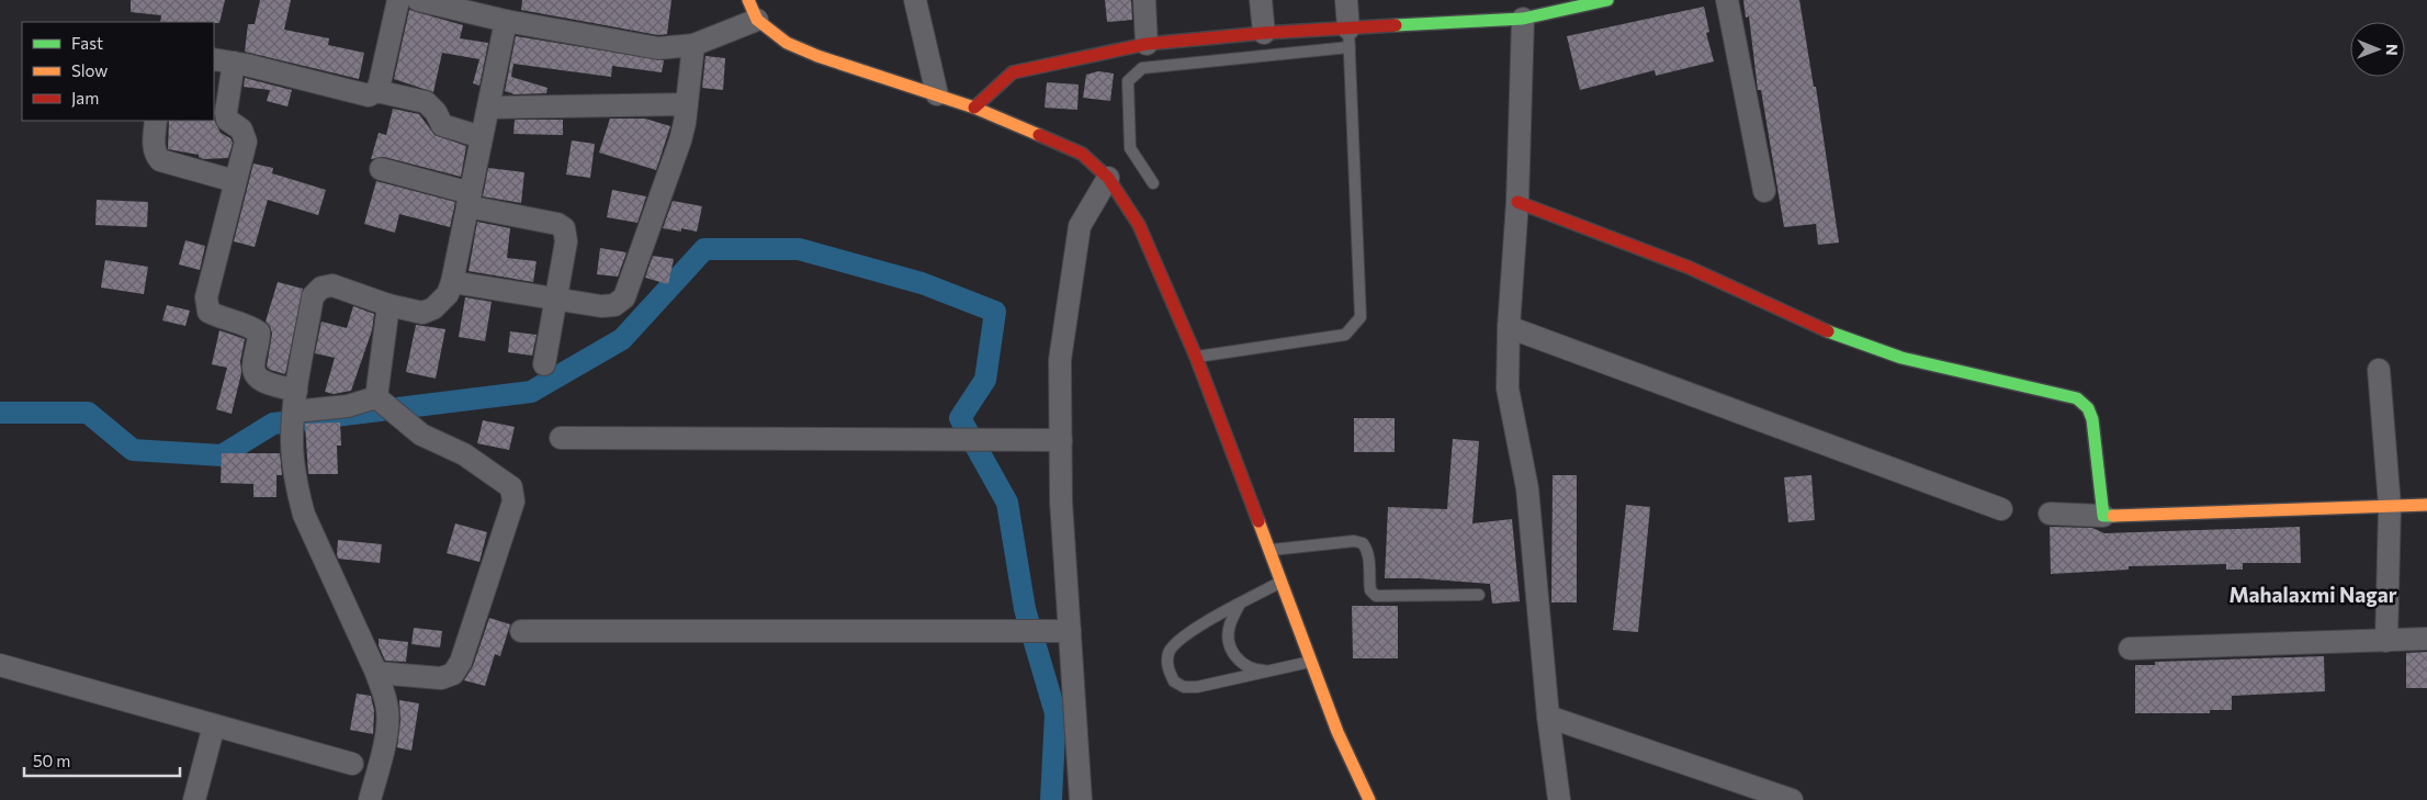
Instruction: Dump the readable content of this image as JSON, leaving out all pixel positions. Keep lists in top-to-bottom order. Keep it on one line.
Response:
{"districts":["Mahalaxmi Nagar"],"legend":["Fast","Slow","Jam"],"scale_bar":"50 m","north":"right"}
